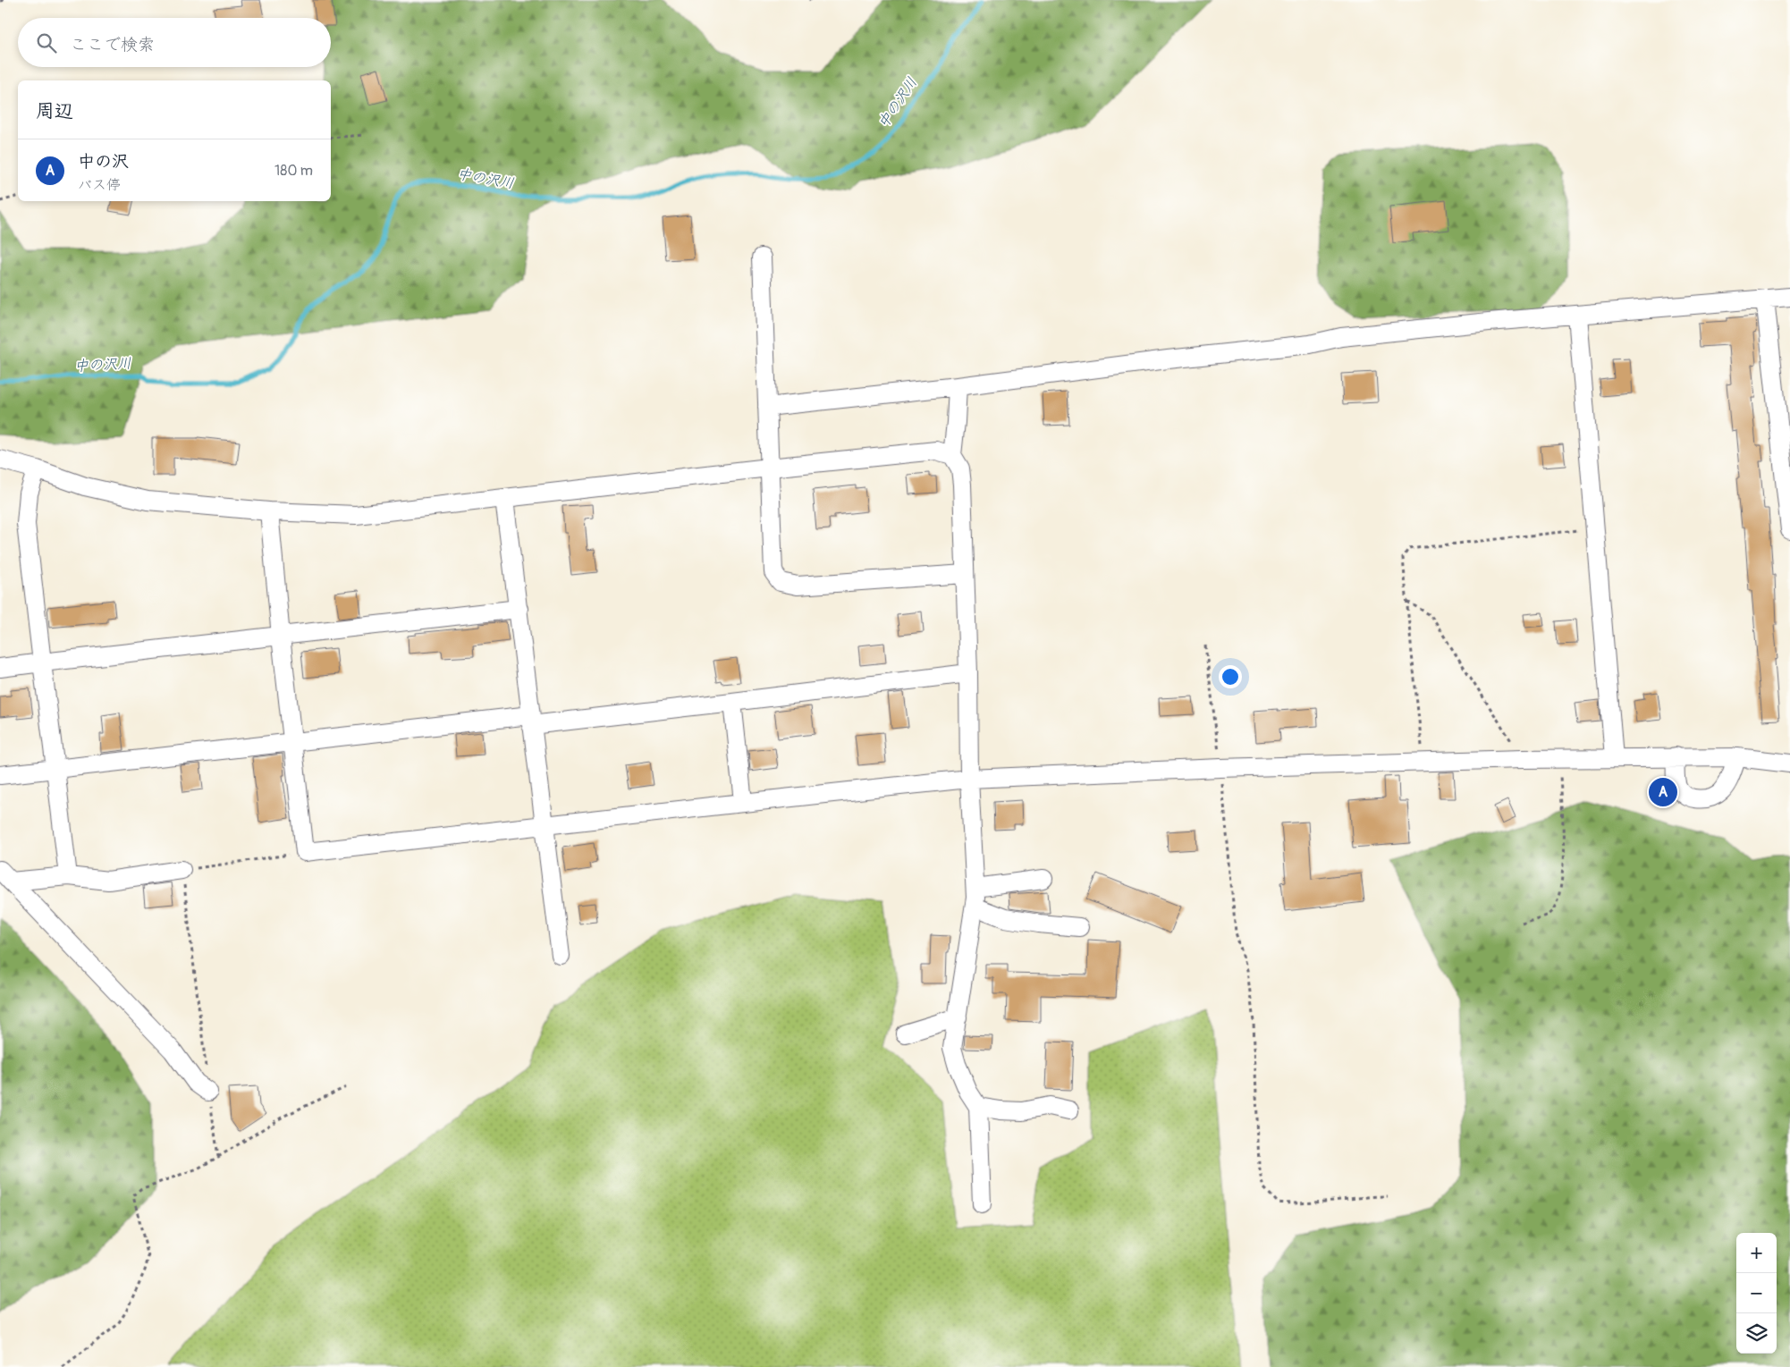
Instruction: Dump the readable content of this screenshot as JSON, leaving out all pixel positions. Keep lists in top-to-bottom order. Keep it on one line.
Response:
{"water":["中の沢川"],"page":{"search":"ここで検索","heading":"周辺","list":[{"mark":"A","name":"中の沢","note":"バス停","value":"180 m"}],"pins":"A","map_buttons":["+","−"]}}
